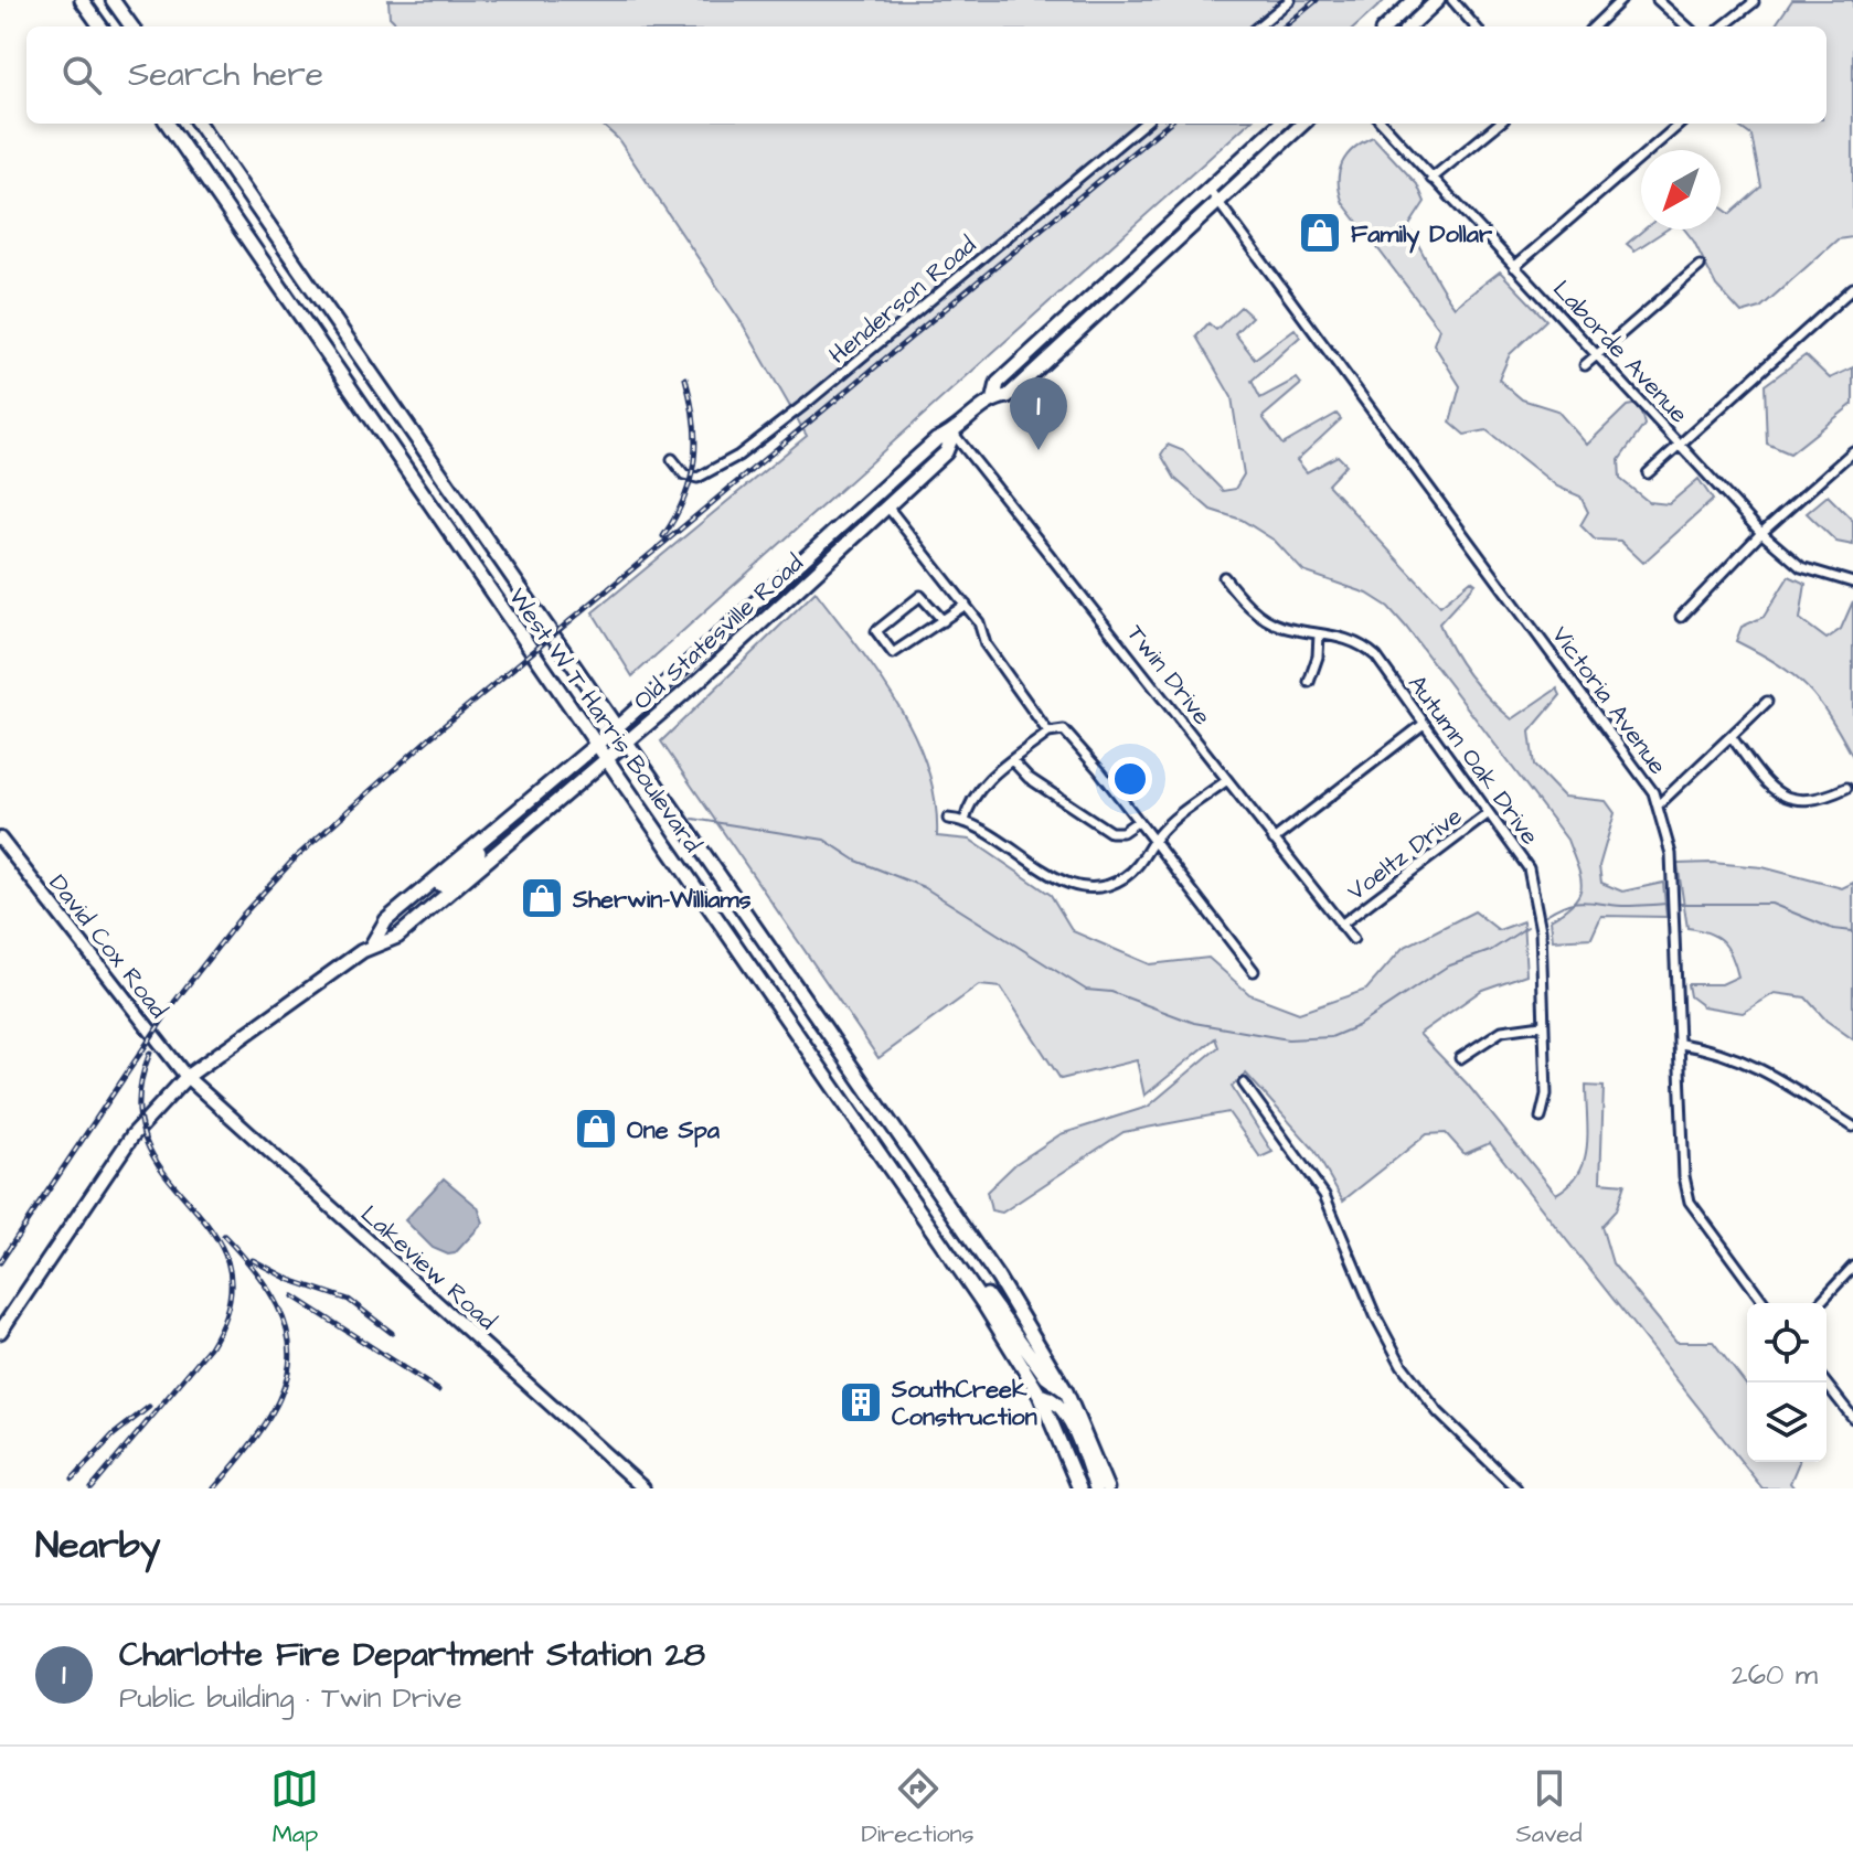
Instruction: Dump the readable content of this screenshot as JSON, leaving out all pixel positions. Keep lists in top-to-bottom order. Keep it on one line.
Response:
{"streets":{"main road":["Old Statesville Road","West W T Harris Boulevard","David Cox Road","Lakeview Road"],"street":["Henderson Road","Laborde Avenue","Twin Drive","Victoria Avenue","Autumn Oak Drive","Voeltz Drive"]},"crossings":[["Old Statesville Road","Twin Drive"],["Old Statesville Road","Victoria Avenue"],["Old Statesville Road","West W T Harris Boulevard"],["Old Statesville Road","David Cox Road"],["Old Statesville Road","Lakeview Road"],["Twin Drive","Voeltz Drive"],["Autumn Oak Drive","Voeltz Drive"],["David Cox Road","Lakeview Road"]],"places":{"shop":["Family Dollar","Sherwin-Williams","One Spa"],"building":["SouthCreek Construction"]},"north":"bottom left","page":{"search":"Search here","pins":"1","heading":"Nearby","list":[{"mark":"1","name":"Charlotte Fire Department Station 28","note":"Public building · Twin Drive","value":"260 m"}],"nav":["Map","Directions","Saved"]}}
